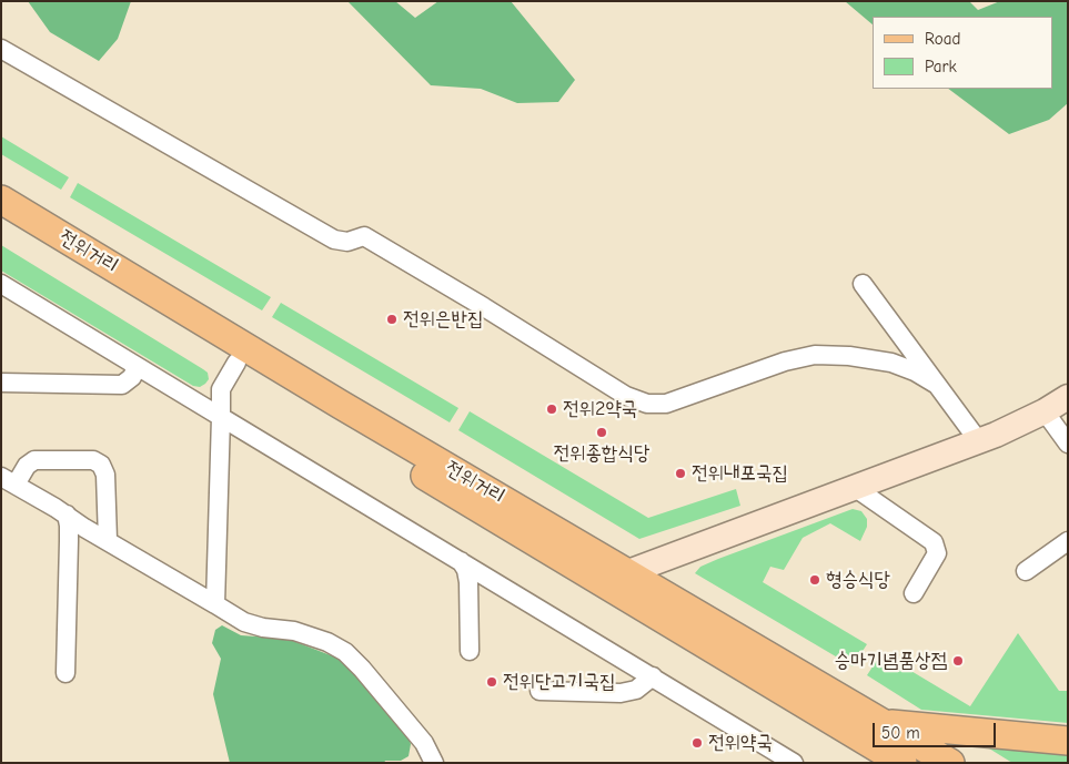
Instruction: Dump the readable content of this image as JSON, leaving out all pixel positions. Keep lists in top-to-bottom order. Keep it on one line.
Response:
{"streets":{"main road":["전위거리"]},"places":["전위은반집","전위2약국","전위종합식당","전위내포국집","형승식당","승마기념품상점","전위단고기국집","전위약국"],"legend":["Road","Park"],"scale_bar":"50 m"}
